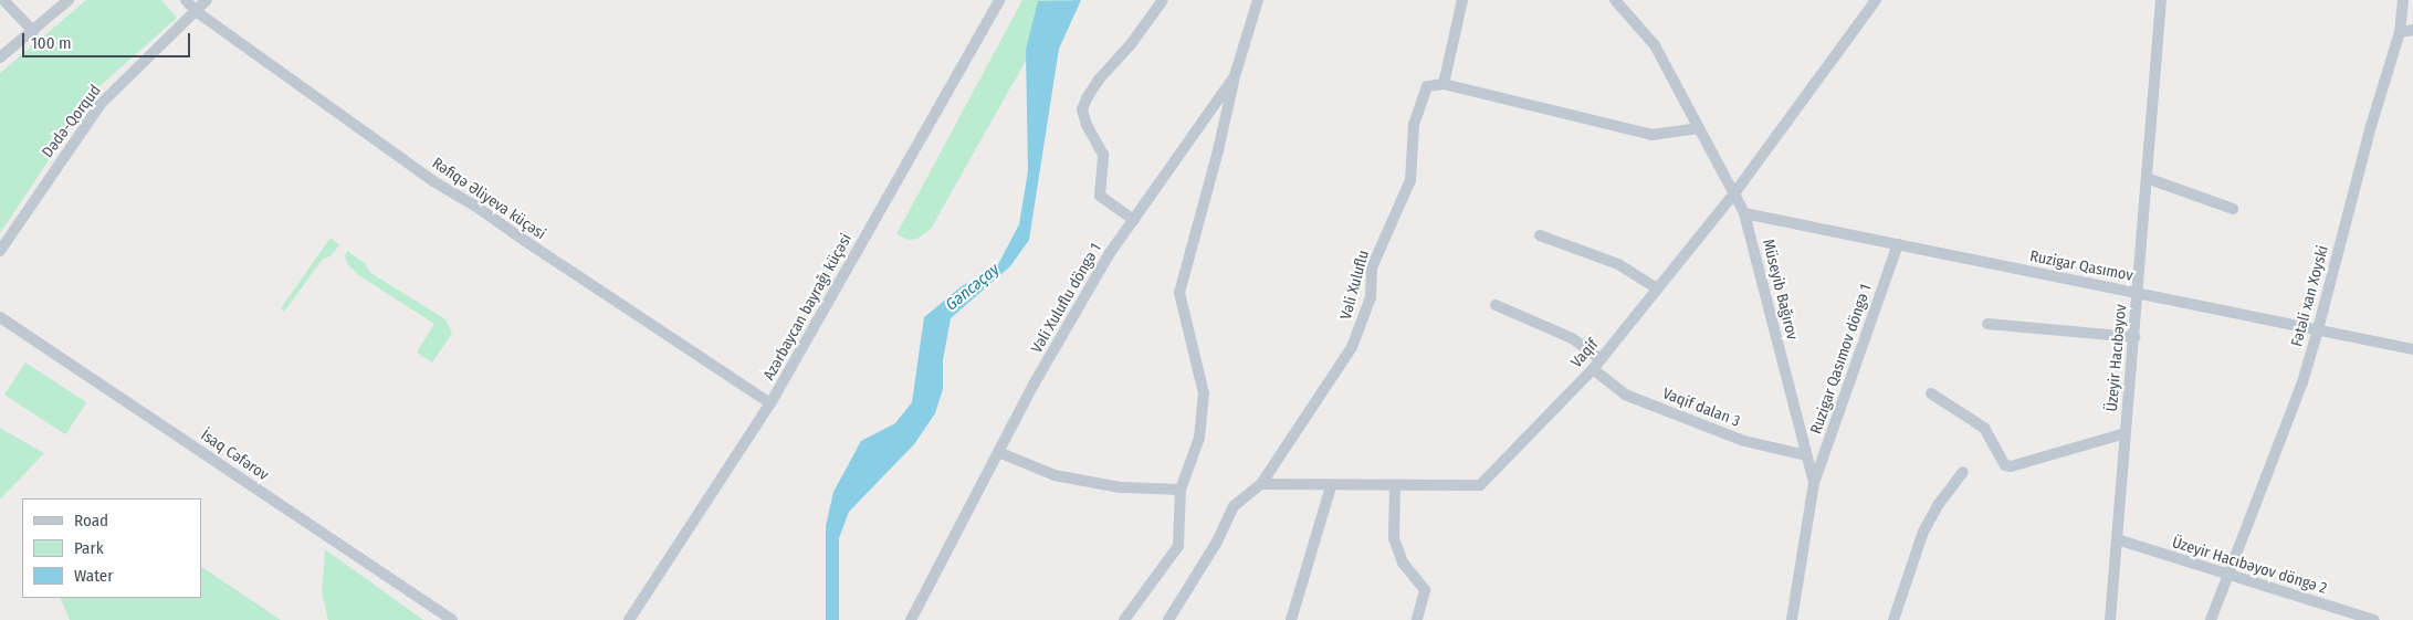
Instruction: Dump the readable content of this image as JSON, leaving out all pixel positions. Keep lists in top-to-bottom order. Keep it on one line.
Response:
{"streets":{"street":["Dədə-Qorqud","Rəfiqə Əliyeva küçəsi","Ruzigar Qasımov","Vəli Xuluflu","Müseyib Bağırov","Fətəli xan Xoyski","Vəli Xuluflu döngə 1","Azərbaycan bayrağı küçəsi","Vaqif","Üzeyir Hacıbəyov","Ruzigar Qasımov döngə 1","Vaqif dalan 3","İsaq Cəfərov","Üzeyir Hacıbəyov döngə 2"]},"crossings":[["Dədə-Qorqud","Rəfiqə Əliyeva küçəsi"],["Rəfiqə Əliyeva küçəsi","Azərbaycan bayrağı küçəsi"],["Ruzigar Qasımov","Müseyib Bağırov"],["Ruzigar Qasımov","Fətəli xan Xoyski"],["Ruzigar Qasımov","Üzeyir Hacıbəyov"],["Ruzigar Qasımov","Ruzigar Qasımov döngə 1"],["Müseyib Bağırov","Vaqif"],["Müseyib Bağırov","Ruzigar Qasımov döngə 1"],["Müseyib Bağırov","Vaqif dalan 3"],["Fətəli xan Xoyski","Üzeyir Hacıbəyov döngə 2"],["Vaqif","Vaqif dalan 3"],["Üzeyir Hacıbəyov","Üzeyir Hacıbəyov döngə 2"]],"water":["Gəncəçay"],"legend":["Road","Park","Water"],"scale_bar":"100 m"}
